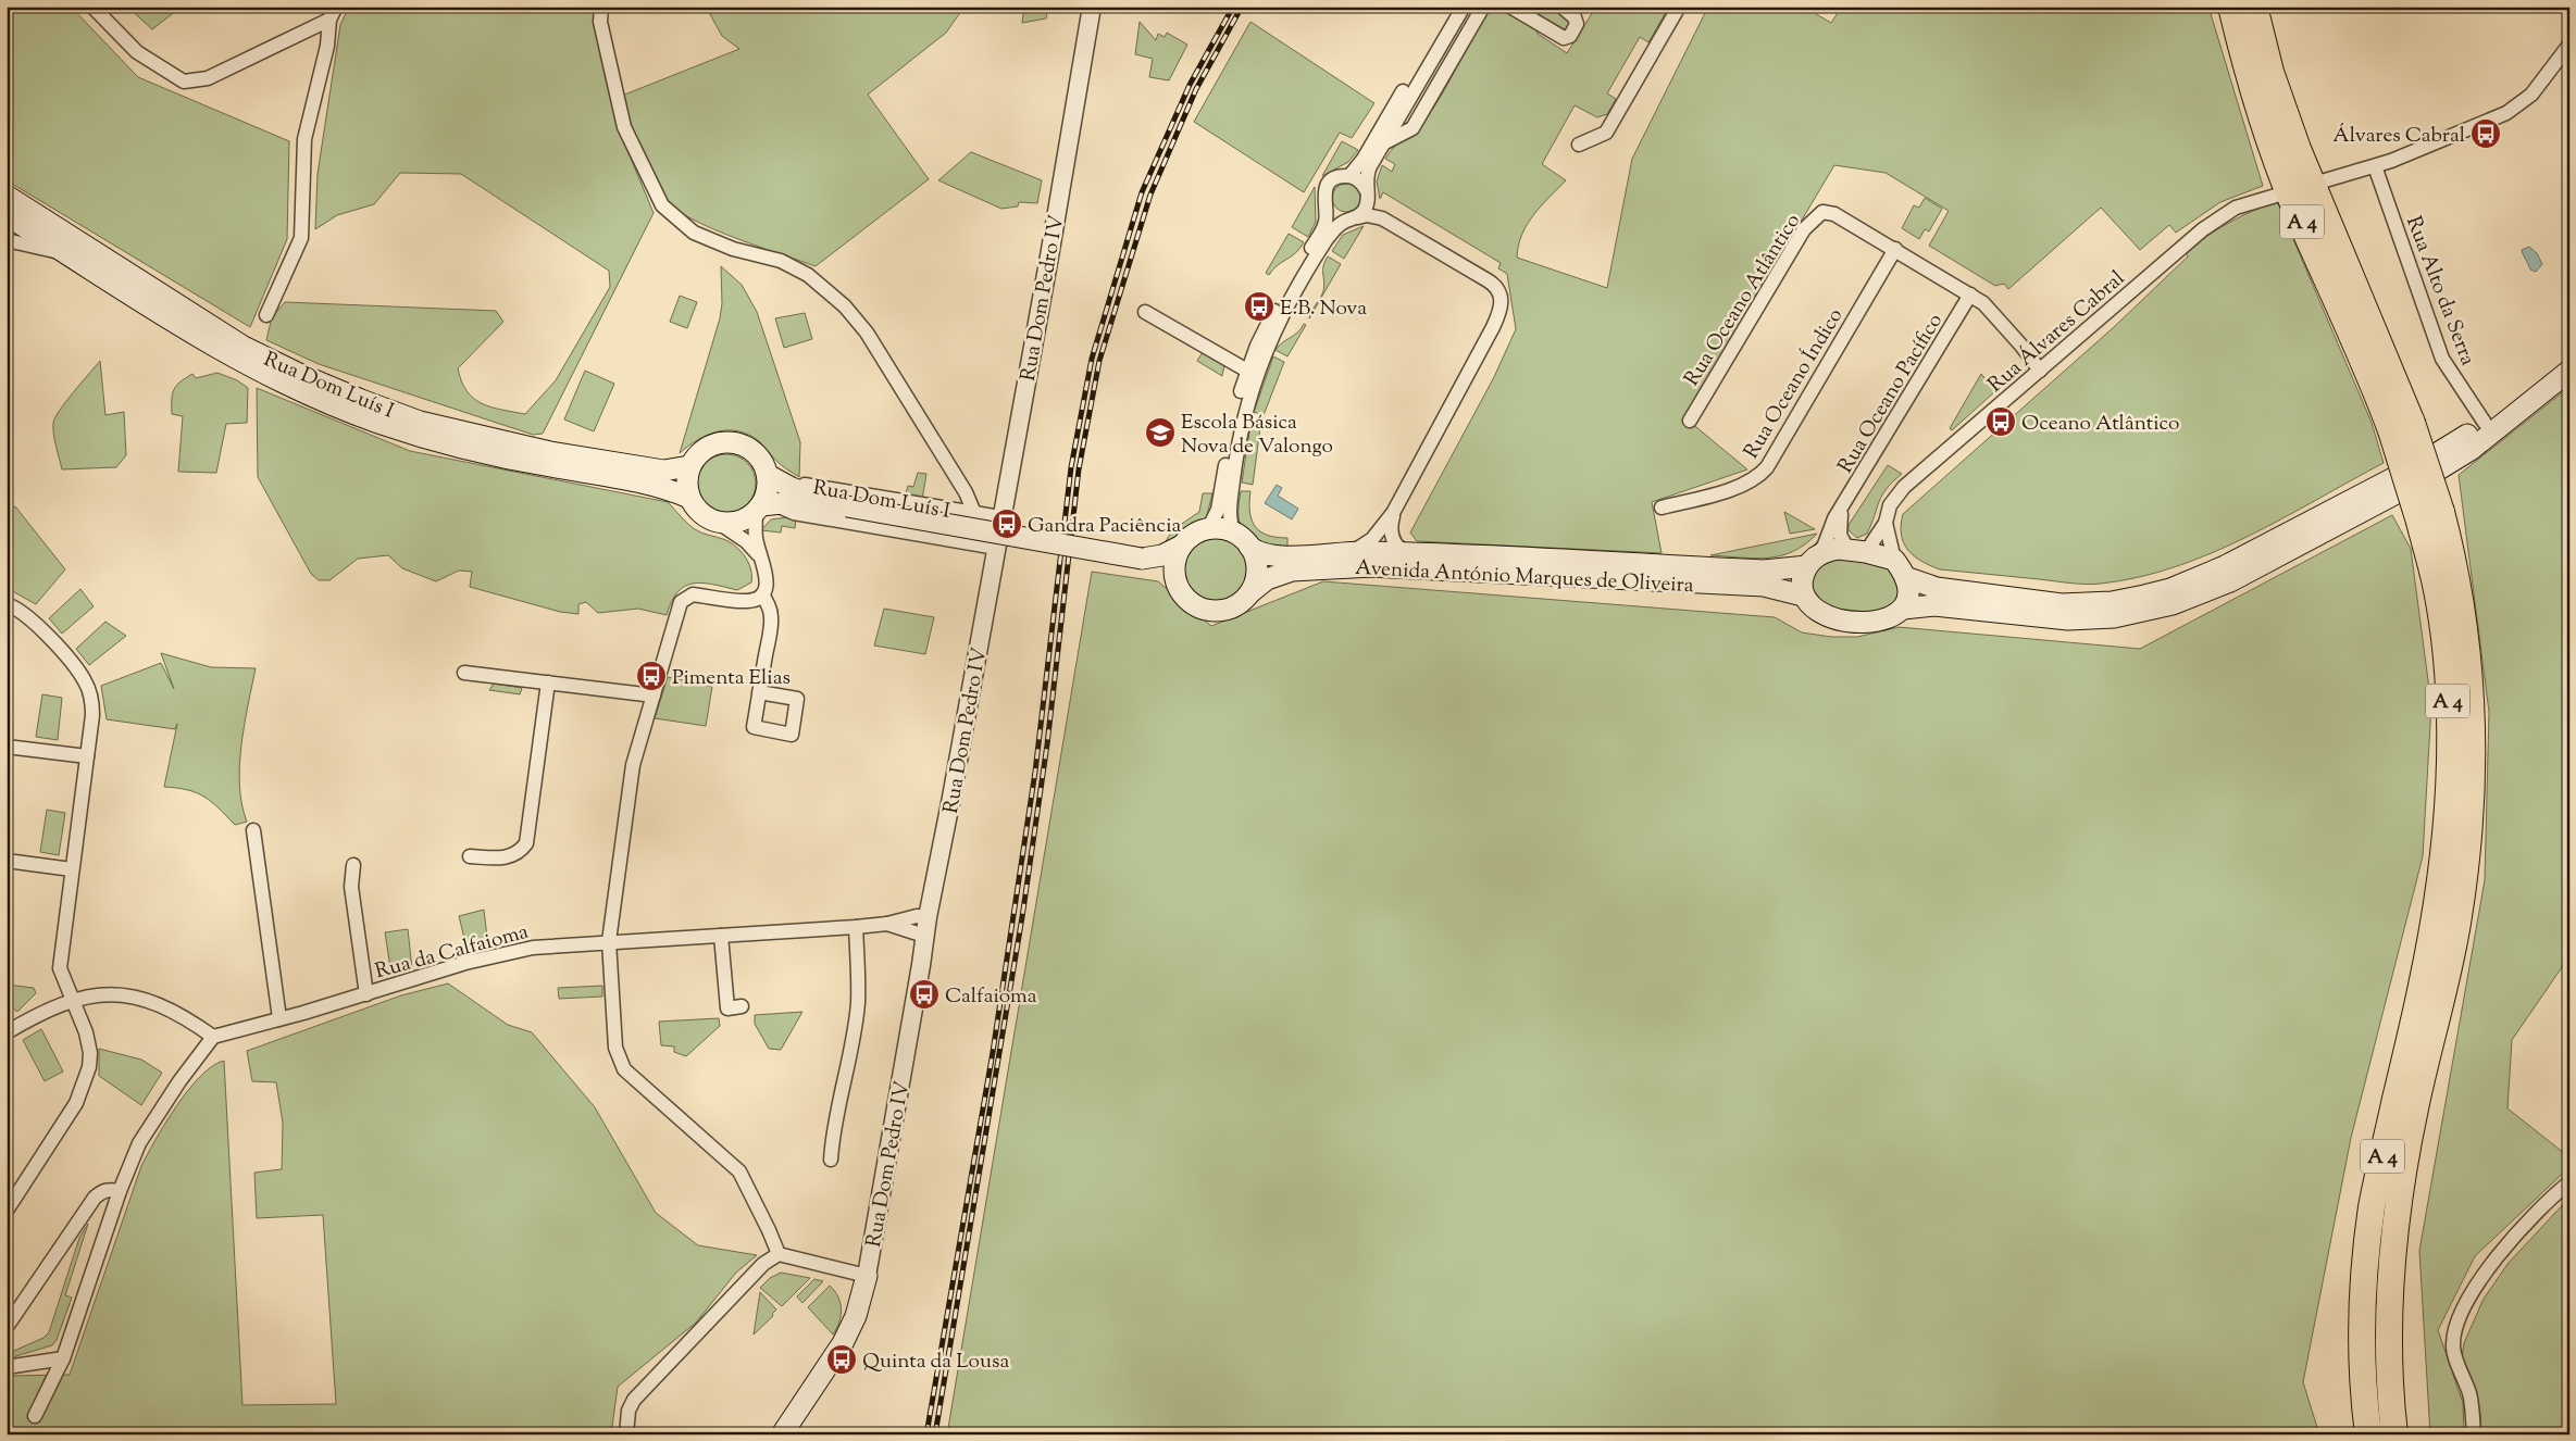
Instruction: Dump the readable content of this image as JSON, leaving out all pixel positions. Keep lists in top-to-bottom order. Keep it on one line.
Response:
{"streets":{"highway":["A 4"],"main road":["Rua Dom Pedro IV","Rua Dom Luís I","Avenida António Marques de Oliveira"],"street":["Rua Alto da Serra","Rua Oceano Atlântico","Rua Álvares Cabral","Rua Oceano Índico","Rua Oceano Pacífico","Rua da Calfaioma"]},"crossings":[["Rua Alto da Serra","Avenida António Marques de Oliveira"],["Rua Dom Pedro IV","Rua Dom Luís I"],["Rua Dom Pedro IV","Rua da Calfaioma"],["Rua Oceano Atlântico","Rua Álvares Cabral"],["Rua Oceano Atlântico","Rua Oceano Índico"],["Rua Oceano Atlântico","Rua Oceano Pacífico"],["Rua Álvares Cabral","Rua Oceano Pacífico"],["Rua Álvares Cabral","Avenida António Marques de Oliveira"],["Rua Oceano Pacífico","Avenida António Marques de Oliveira"]],"places":{"bus stop":["Álvares Cabral","E.B. Nova","Oceano Atlântico","Gandra Paciência","Pimenta Elias","Calfaioma","Quinta da Lousa"],"school or university":["Escola Básica Nova de Valongo"]}}
